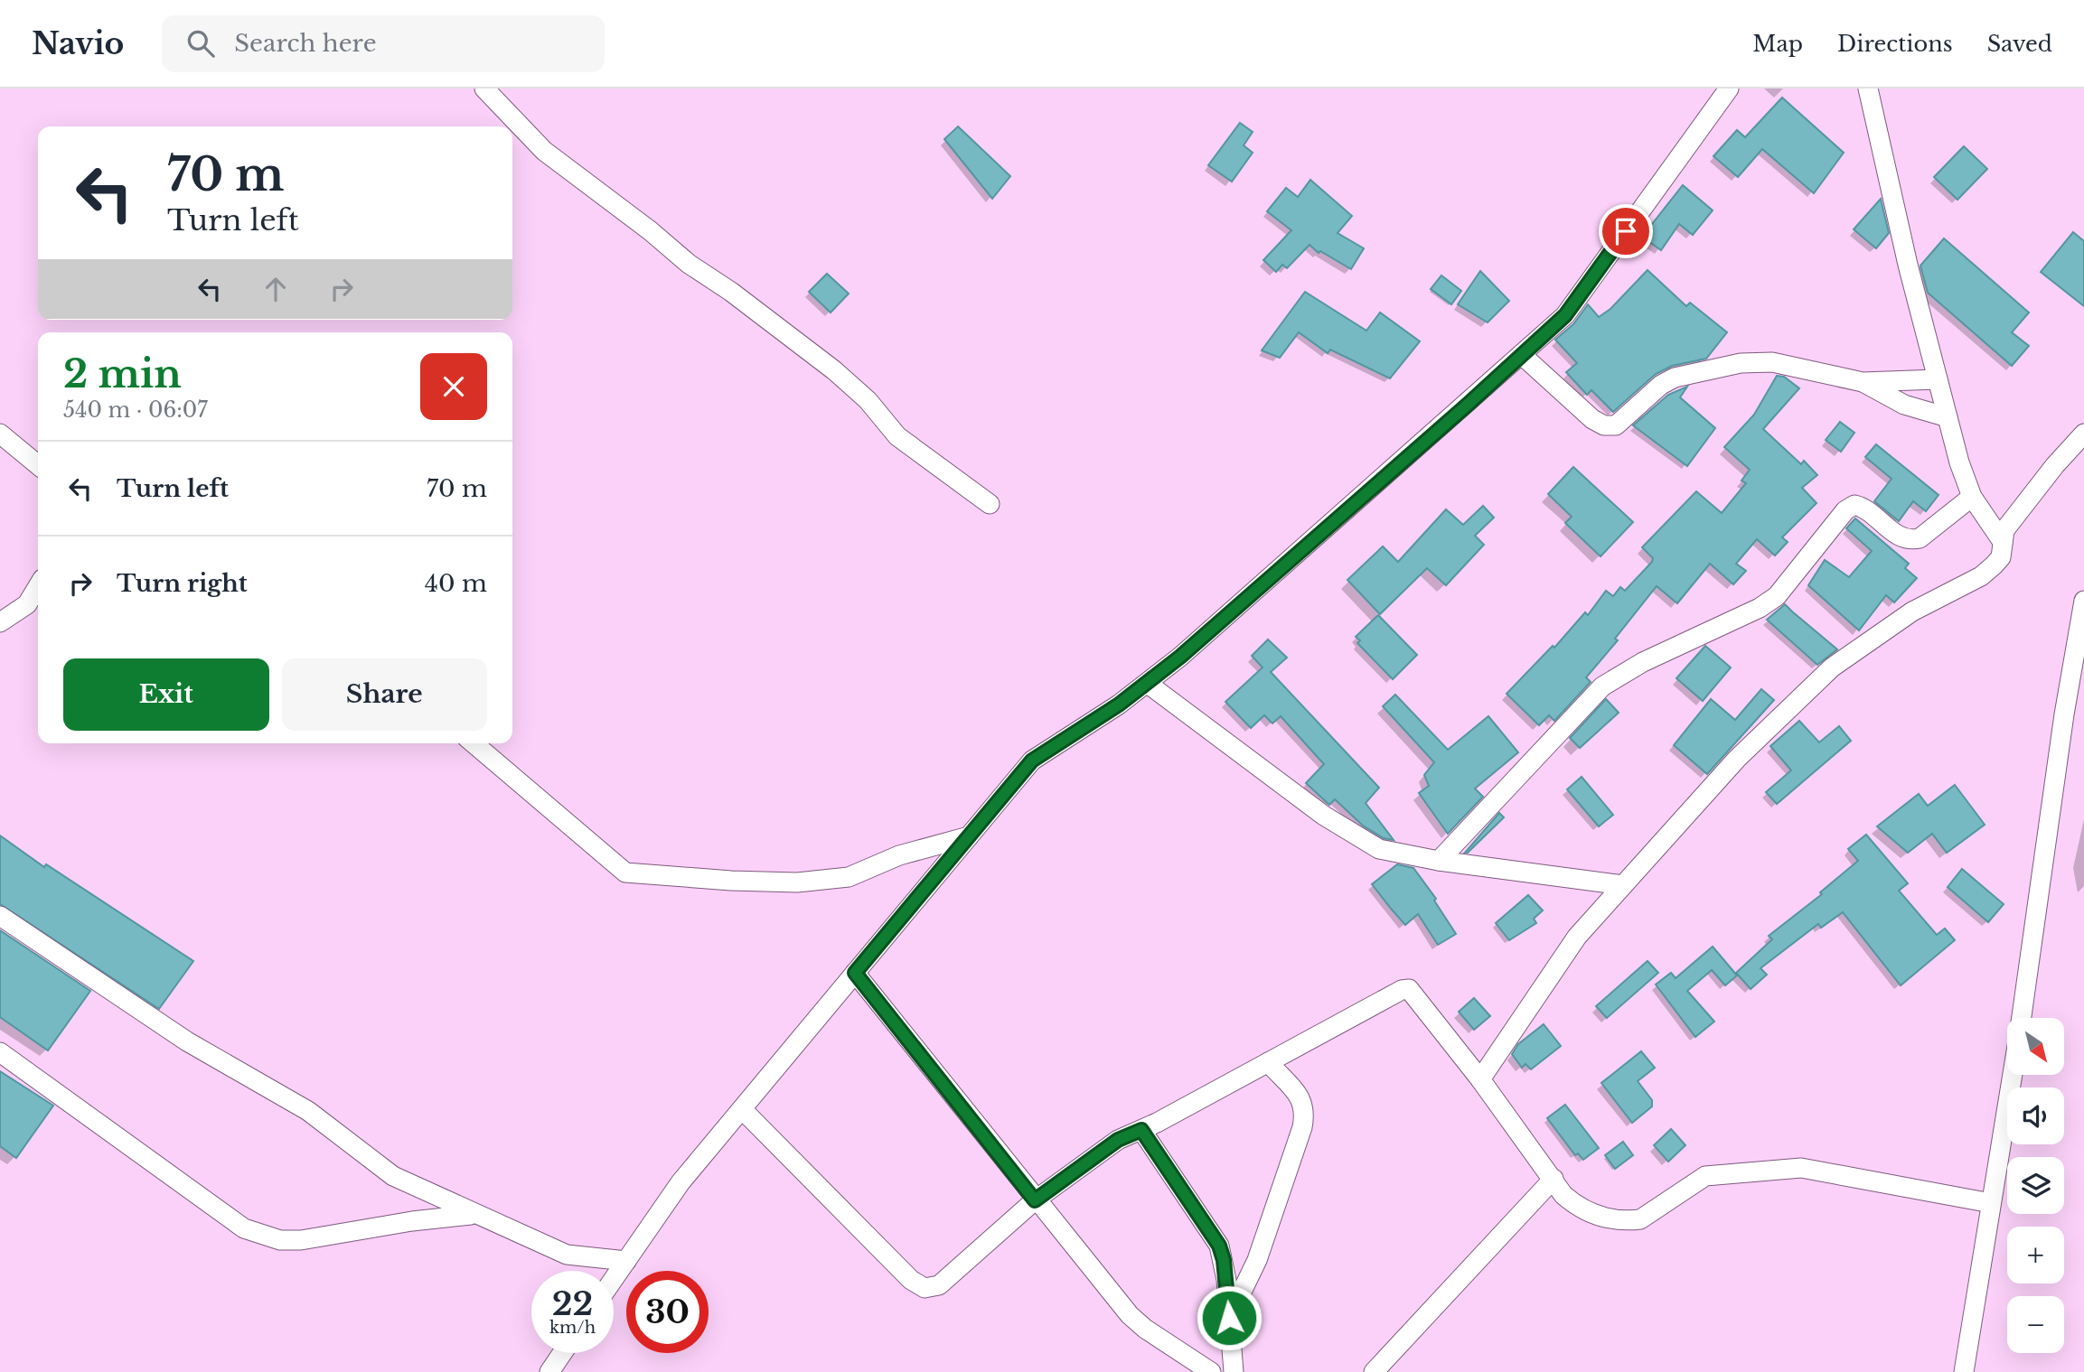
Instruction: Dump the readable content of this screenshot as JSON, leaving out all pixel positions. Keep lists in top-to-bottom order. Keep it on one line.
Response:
{"north":"bottom right","page":{"header":"Navio","search":"Search here","nav":["Map","Directions","Saved"],"turn":["70 m","Turn left"],"heading":["2 min","540 m · 06:07"],"list":[{"name":"Turn left","value":"70 m"},{"name":"Turn right","value":"40 m"}],"buttons":["Exit","Share"],"map_buttons":["+","−"],"speed":"22 km/h","limit":"30"}}
